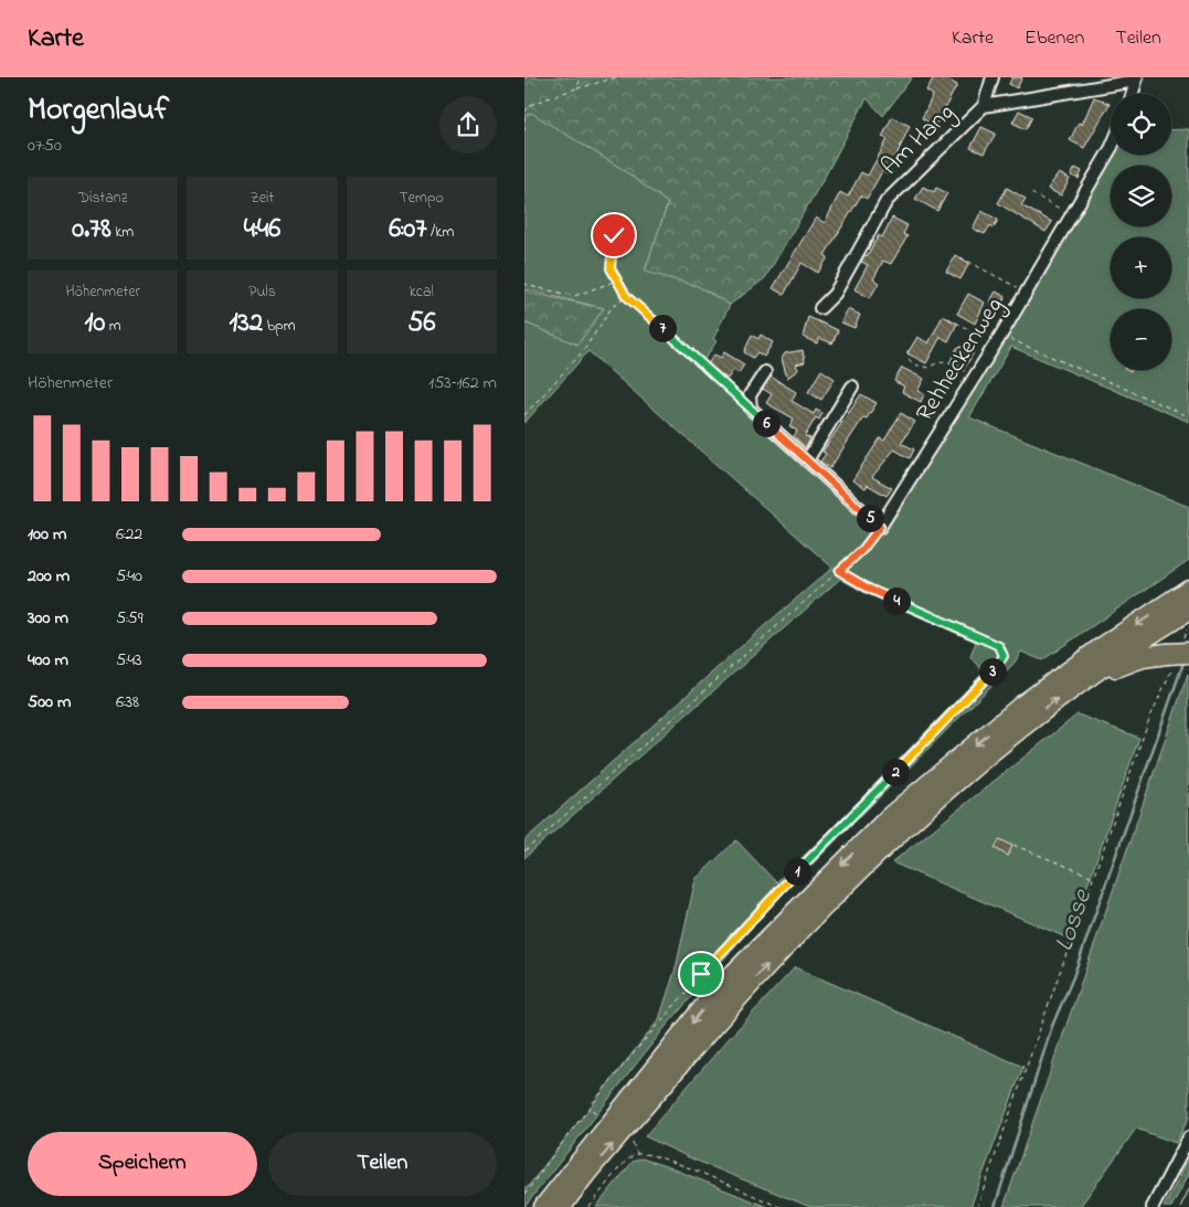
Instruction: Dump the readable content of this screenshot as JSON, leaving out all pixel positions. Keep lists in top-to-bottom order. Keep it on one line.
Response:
{"streets":{"street":["Am Hang","Rehheckenweg"]},"water":["Losse"],"page":{"header":"Karte","nav":["Karte","Ebenen","Teilen"],"heading":["Morgenlauf","07:50"],"map_buttons":["+","−"],"stats":[["Distanz","0.78 km"],["Zeit","4:46"],["Tempo","6:07 /km"],["Höhenmeter","10 m"],["Puls","132 bpm"],["kcal","56"]],"pins":["7","6","5","4","3","2","1"],"chart":["Höhenmeter","153–162 m"],"list":[{"name":"100 m","note":"6:22"},{"name":"200 m","note":"5:40"},{"name":"300 m","note":"5:59"},{"name":"400 m","note":"5:43"},{"name":"500 m","note":"6:38"}],"buttons":["Speichern","Teilen"]}}
